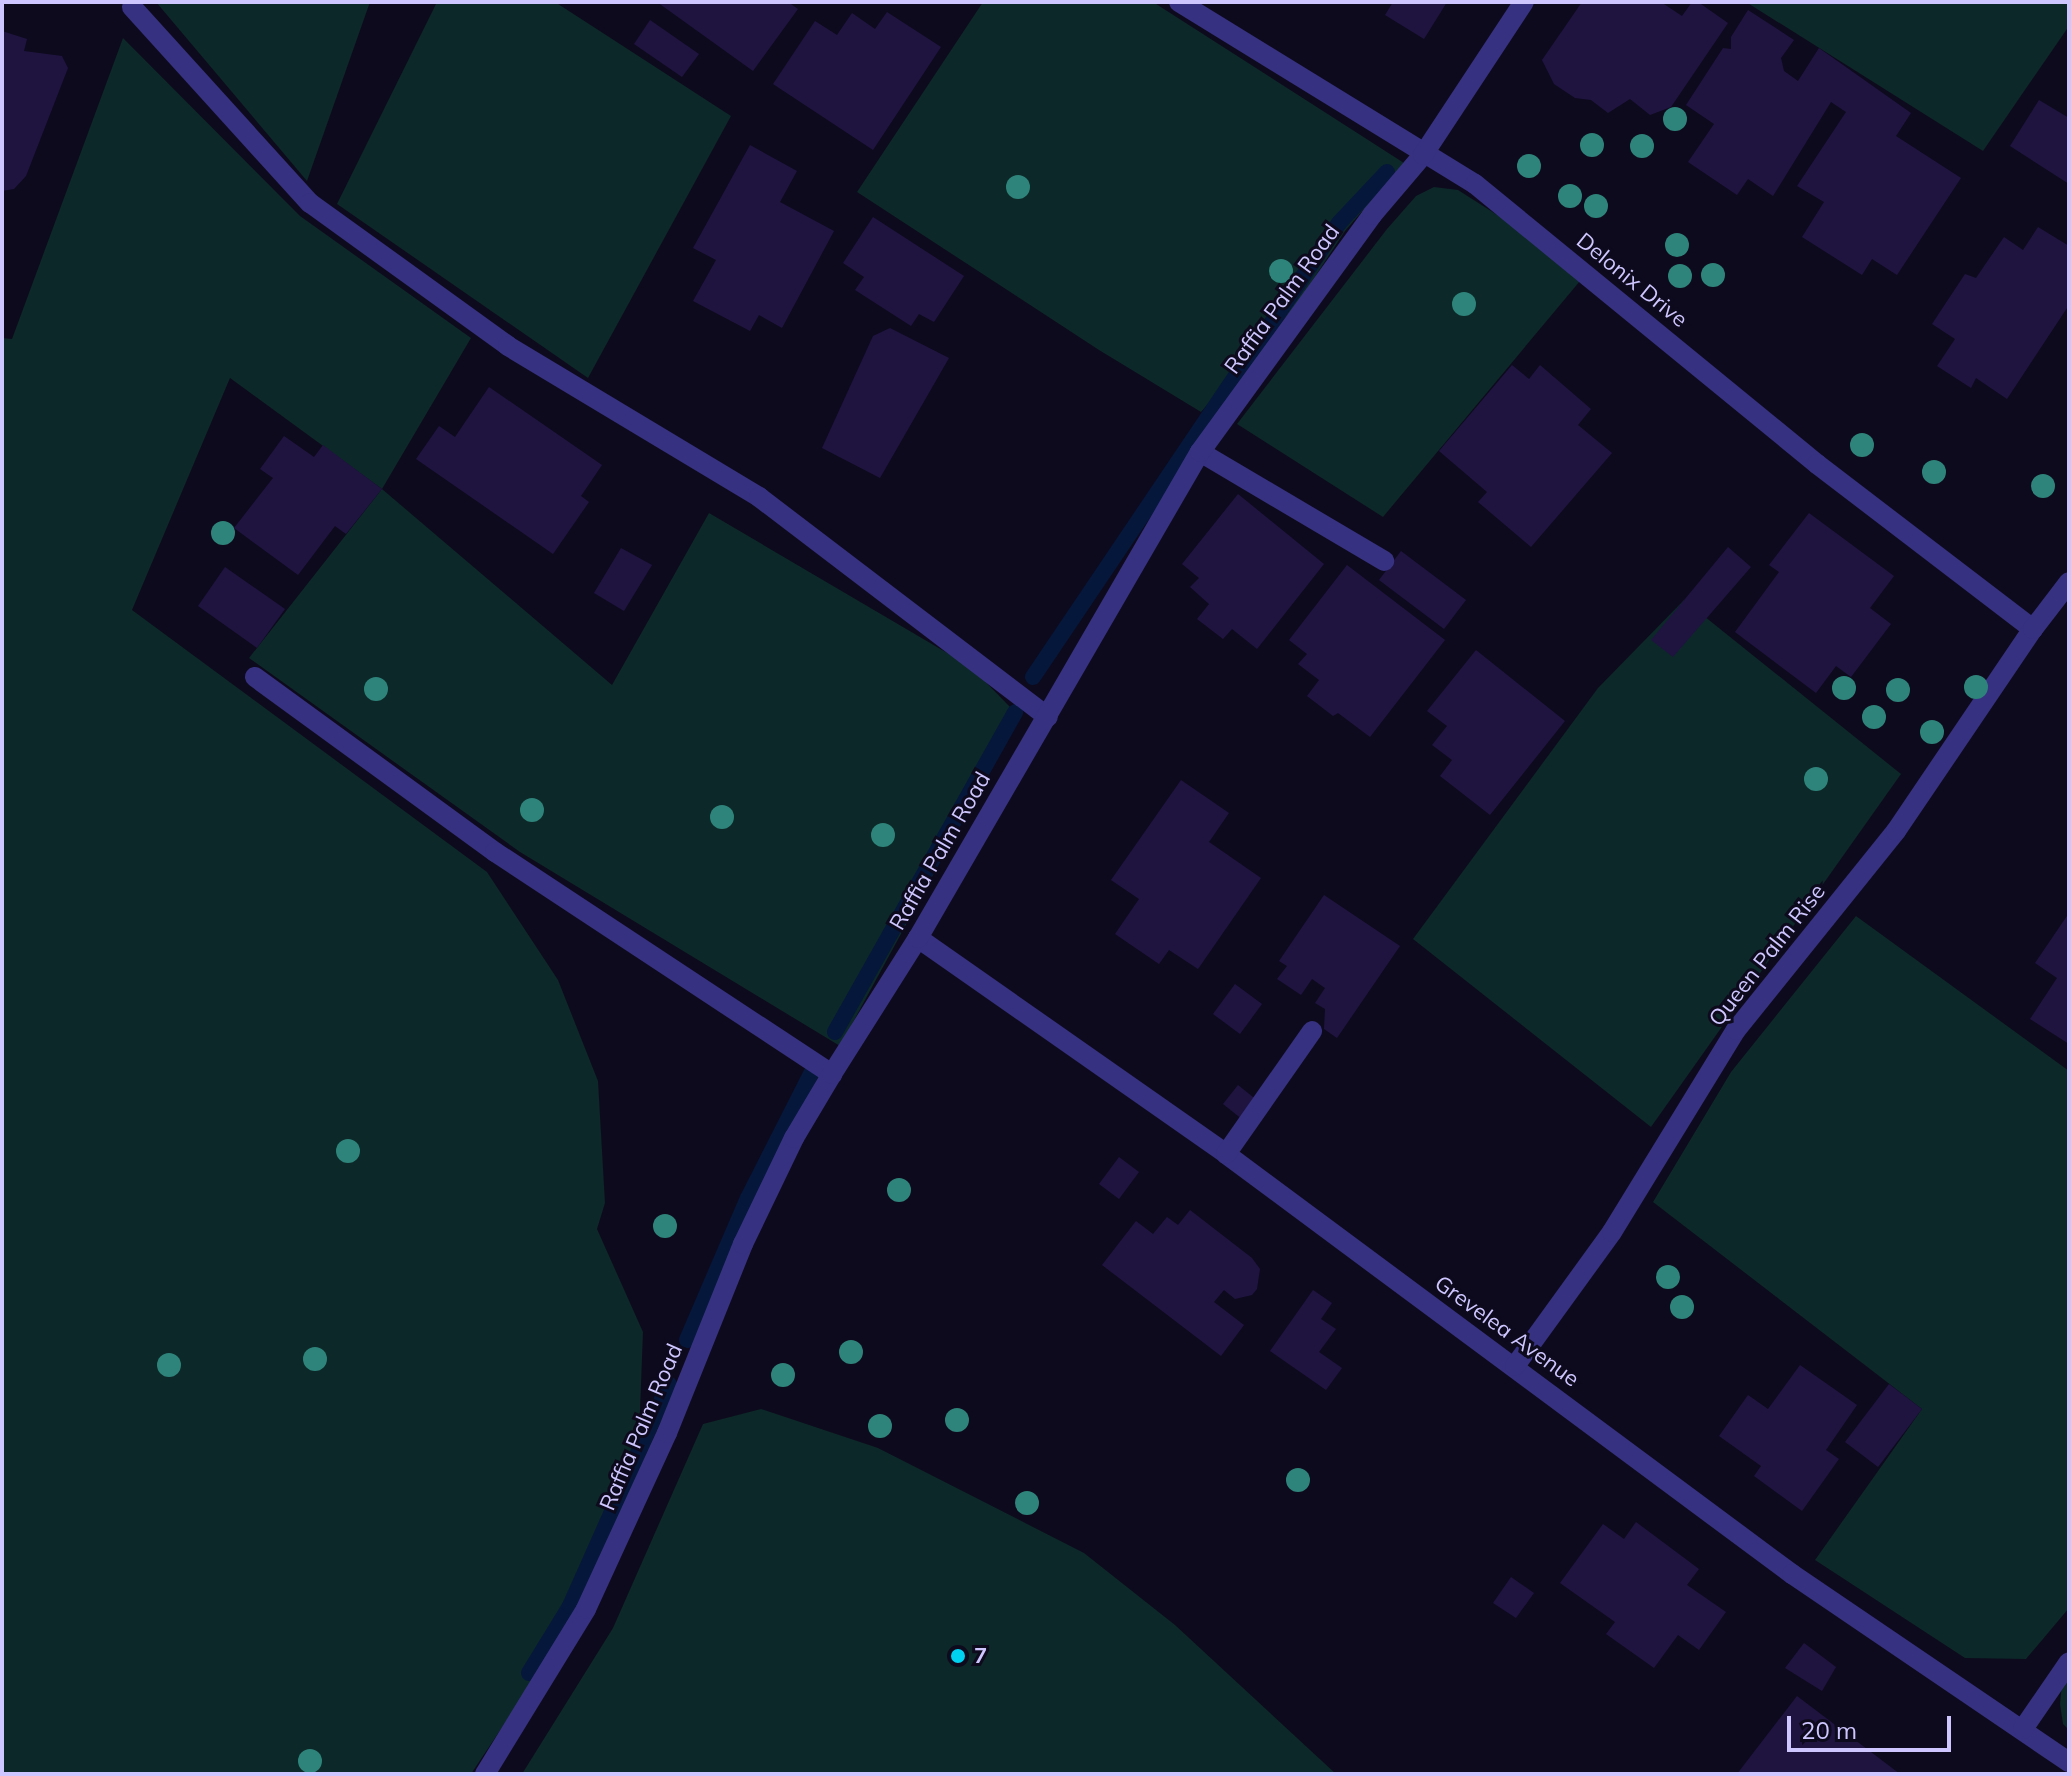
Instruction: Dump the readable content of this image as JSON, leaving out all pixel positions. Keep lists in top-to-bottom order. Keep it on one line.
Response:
{"streets":{"street":["Delonix Drive","Raffia Palm Road","Queen Palm Rise","Grevelea Avenue"]},"crossings":[["Delonix Drive","Raffia Palm Road"],["Delonix Drive","Queen Palm Rise"],["Raffia Palm Road","Grevelea Avenue"],["Queen Palm Rise","Grevelea Avenue"]],"places":["7"],"scale_bar":"20 m"}
